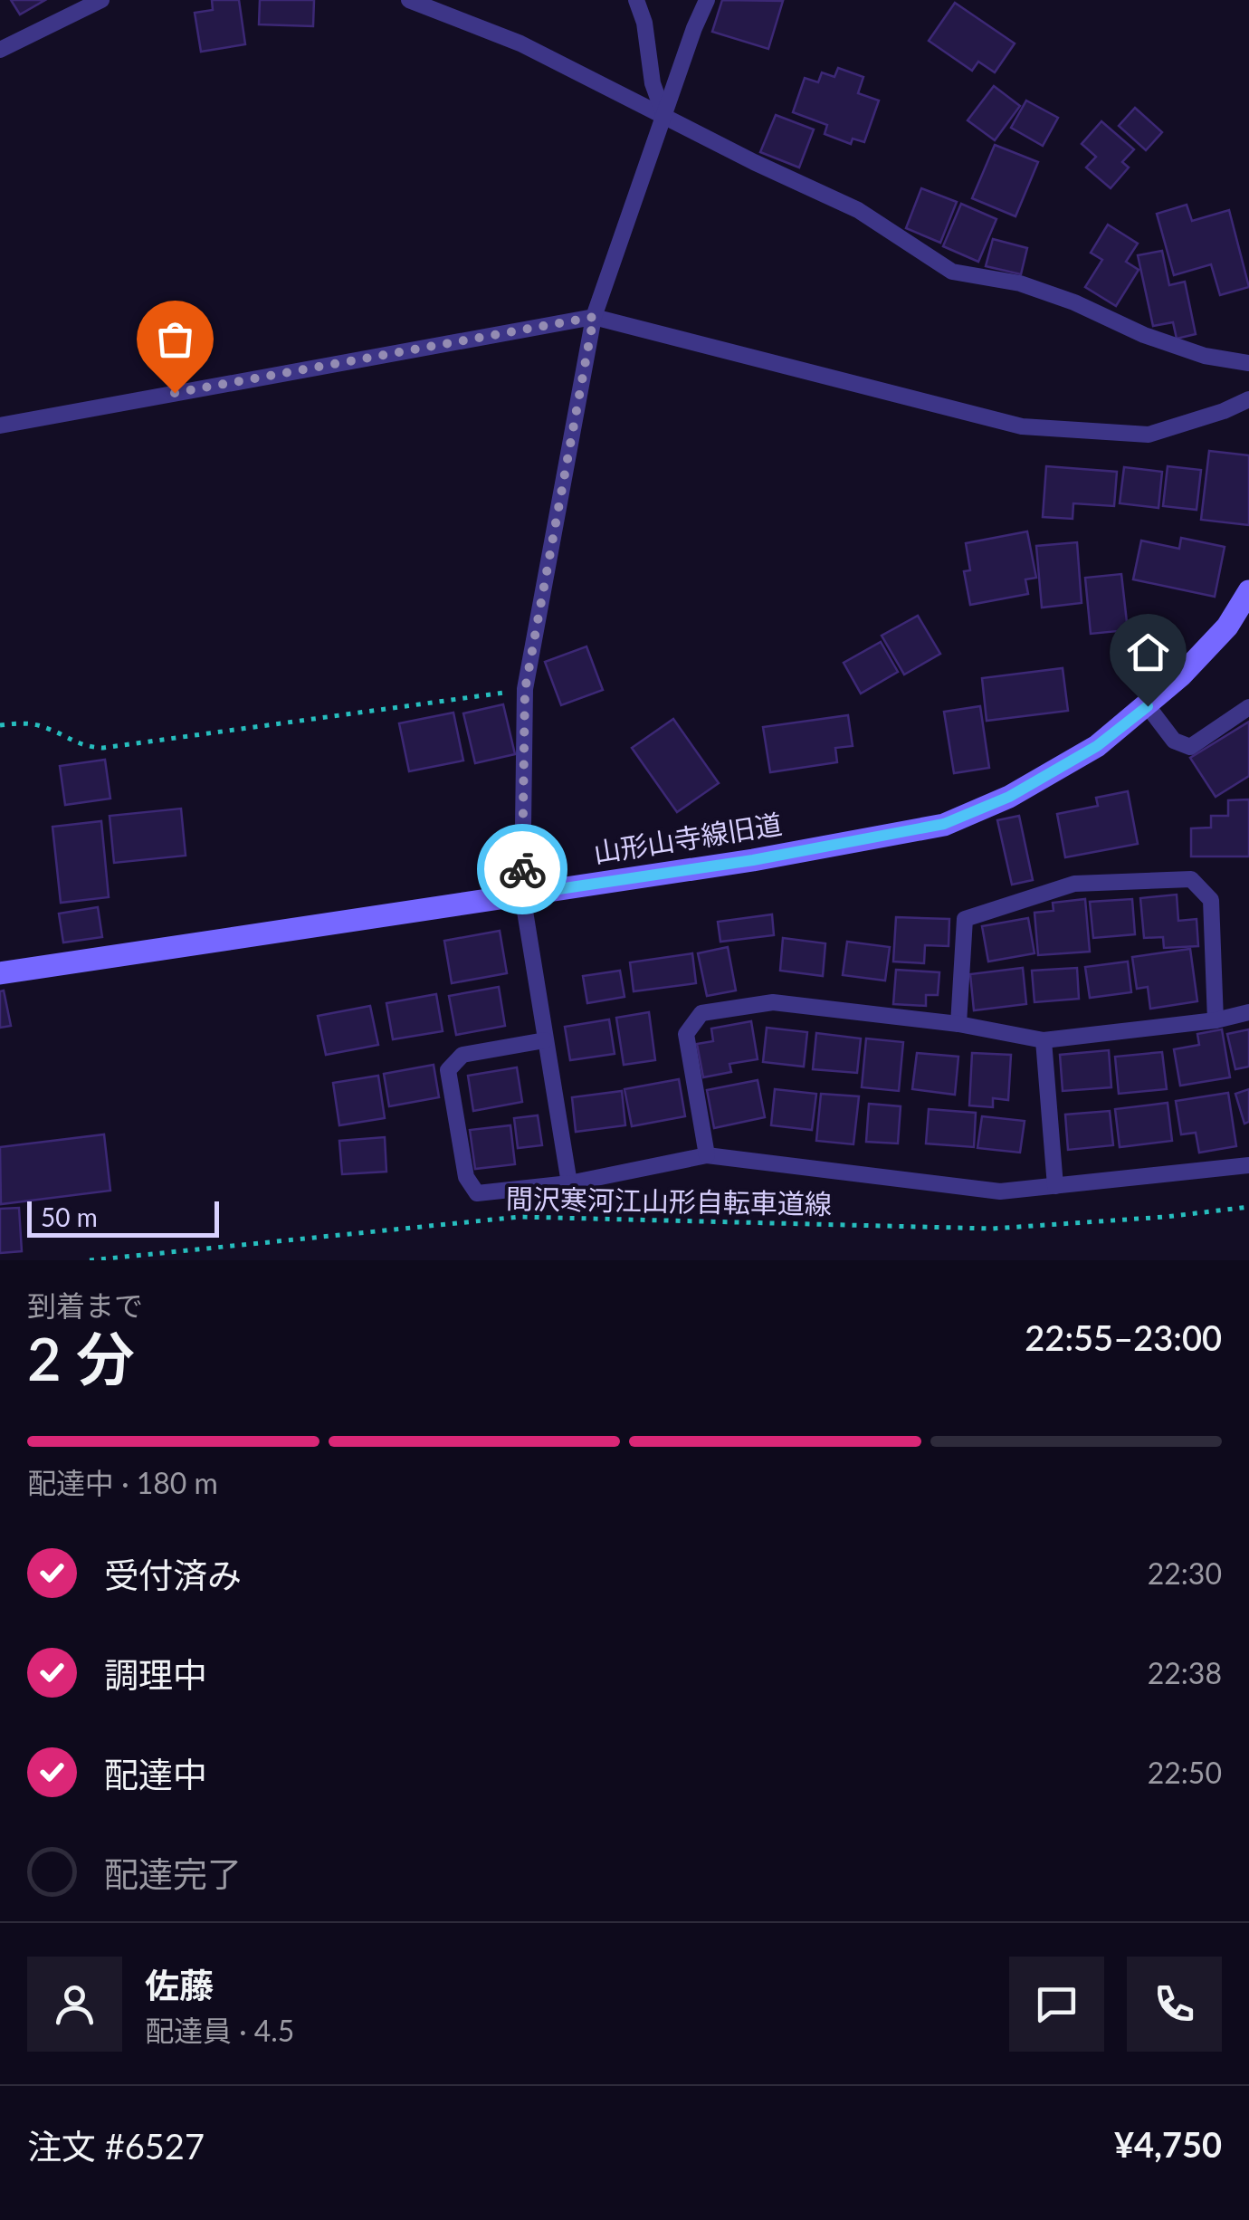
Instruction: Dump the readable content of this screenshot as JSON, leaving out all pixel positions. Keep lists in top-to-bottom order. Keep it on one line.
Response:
{"streets":{"street":["山形山寺線旧道"],"path":["間沢寒河江山形自転車道線"]},"scale_bar":"50 m","page":{"scale":"50 m","heading":["2 分","到着まで","22:55–23:00"],"panel":["佐藤","配達員 · 4.5","注文 #6527","¥4,750"],"bar":"配達中 · 180 m","list":[["受付済み","22:30"],["調理中","22:38"],["配達中","22:50"],"配達完了"]}}
